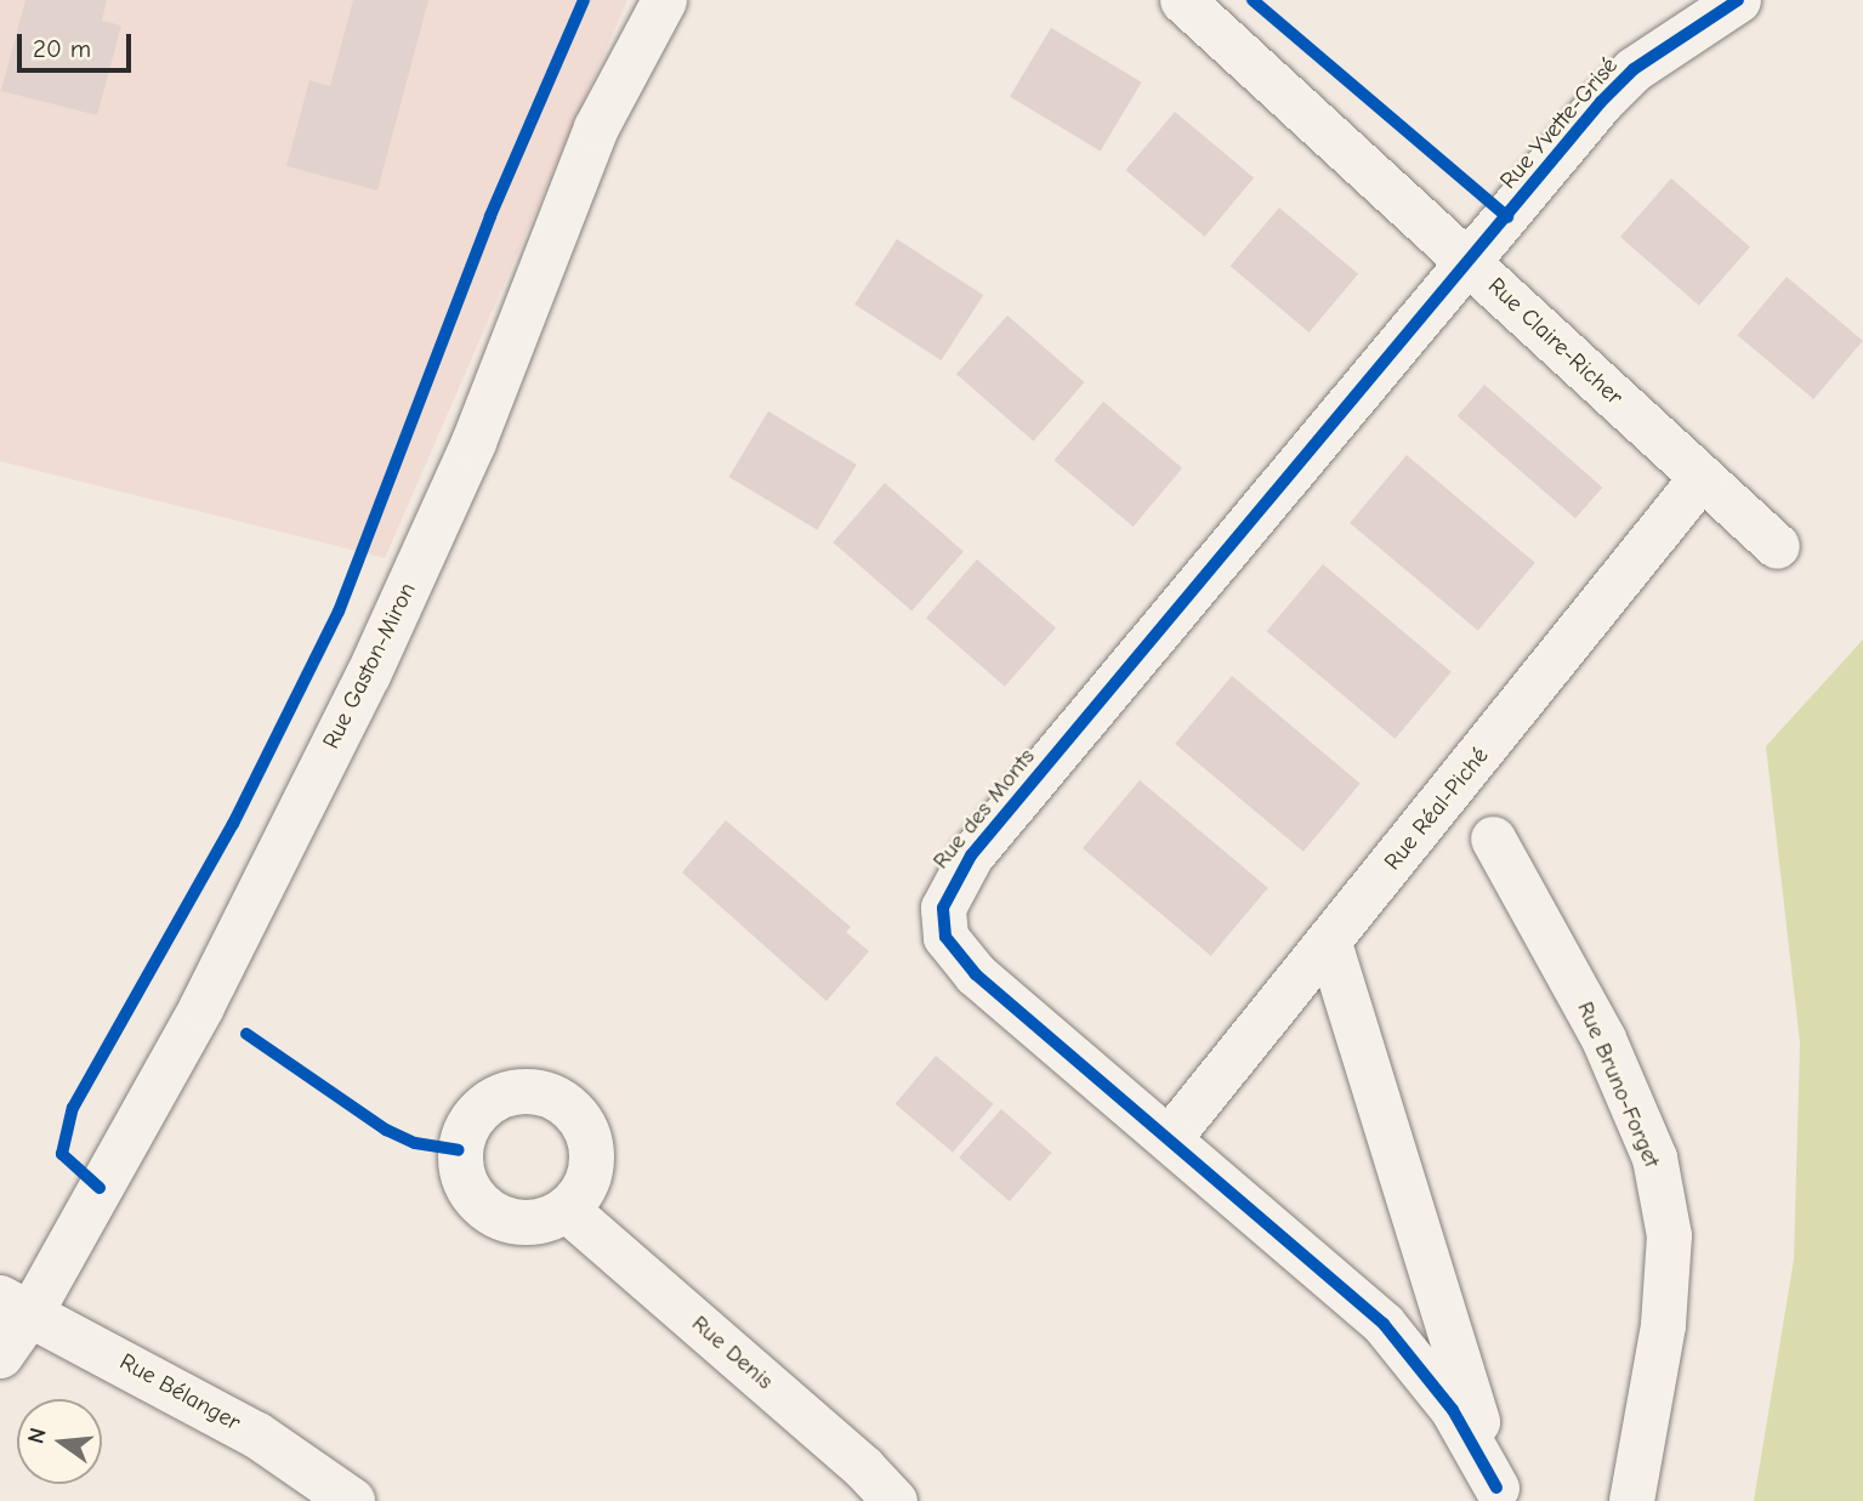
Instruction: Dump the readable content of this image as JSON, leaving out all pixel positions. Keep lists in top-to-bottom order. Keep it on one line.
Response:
{"streets":{"street":["Rue Yvette-Grisé","Rue Claire-Richer","Rue Gaston-Miron","Rue des Monts","Rue Réal-Piché","Rue Bruno-Forget","Rue Denis","Rue Bélanger"]},"crossings":[["Rue Yvette-Grisé","Rue Claire-Richer"],["Rue Yvette-Grisé","Rue des Monts"],["Rue Claire-Richer","Rue des Monts"],["Rue Claire-Richer","Rue Réal-Piché"],["Rue Gaston-Miron","Rue Bélanger"],["Rue des Monts","Rue Réal-Piché"]],"scale_bar":"20 m","north":"left"}
